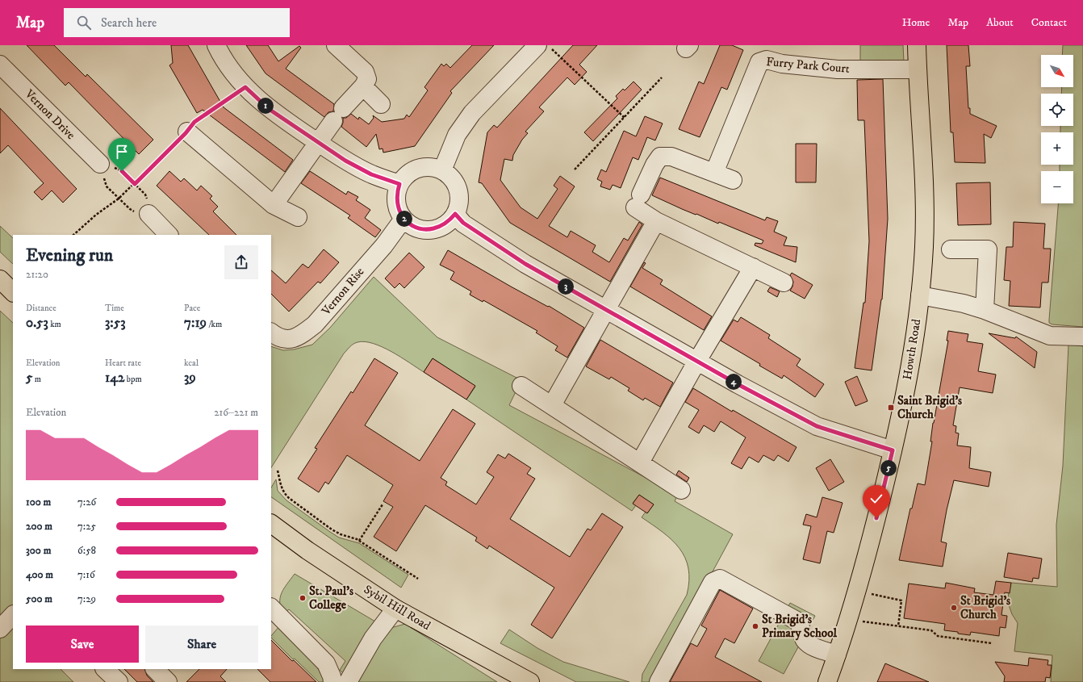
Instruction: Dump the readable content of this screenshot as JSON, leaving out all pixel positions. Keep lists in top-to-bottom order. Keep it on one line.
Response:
{"streets":{"main road":["Howth Road","Sybil Hill Road"],"street":["Furry Park Court","Vernon Drive","Vernon Rise"]},"crossings":[["Furry Park Court","Howth Road"]],"places":{"transit":["Saint Brigid's Church"],"other":["St. Paul's College","St Brigid's Church","St Brigid's Primary School"]},"north":"bottom right","page":{"header":"Map","search":"Search here","nav":["Home","Map","About","Contact"],"map_buttons":["+","−"],"pins":["1","2","3","4","5"],"heading":["Evening run","21:20"],"stats":[["Distance","0.53 km"],["Time","3:53"],["Pace","7:19 /km"],["Elevation","5 m"],["Heart rate","142 bpm"],["kcal","39"]],"chart":["Elevation","216–221 m"],"list":[{"name":"100 m","note":"7:26"},{"name":"200 m","note":"7:25"},{"name":"300 m","note":"6:58"},{"name":"400 m","note":"7:16"},{"name":"500 m","note":"7:29"}],"buttons":["Save","Share"]}}
